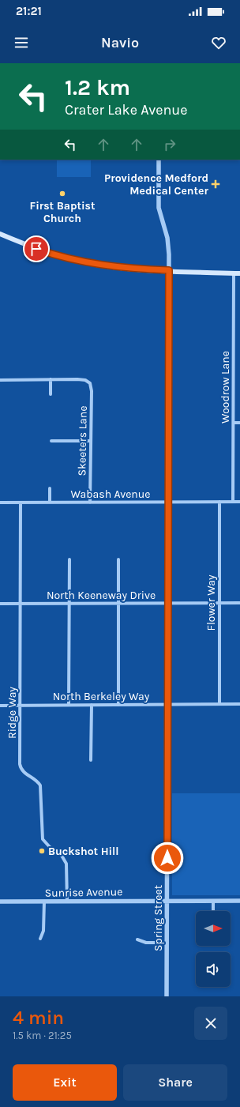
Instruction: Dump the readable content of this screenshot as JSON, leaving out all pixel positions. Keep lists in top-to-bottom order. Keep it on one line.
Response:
{"streets":{"street":["Woodrow Lane","Skeeters Lane","Wabash Avenue","North Keeneway Drive","Flower Way","North Berkeley Way","Ridge Way","Sunrise Avenue","Spring Street"]},"crossings":[["Woodrow Lane","Wabash Avenue"],["Skeeters Lane","Wabash Avenue"],["Wabash Avenue","Flower Way"],["Wabash Avenue","Ridge Way"],["Wabash Avenue","Spring Street"],["North Keeneway Drive","Flower Way"],["North Keeneway Drive","Ridge Way"],["North Keeneway Drive","Spring Street"],["Flower Way","North Berkeley Way"],["North Berkeley Way","Ridge Way"],["North Berkeley Way","Spring Street"],["Ridge Way","Sunrise Avenue"],["Sunrise Avenue","Spring Street"]],"places":{"health":["Providence Medford Medical Center"],"other":["First Baptist Church","Buckshot Hill"]},"north":"right","page":{"status":"21:21","header":"Navio","turn":["1.2 km","Crater Lake Avenue"],"heading":["4 min","1.5 km · 21:25"],"buttons":["Exit","Share"]}}
